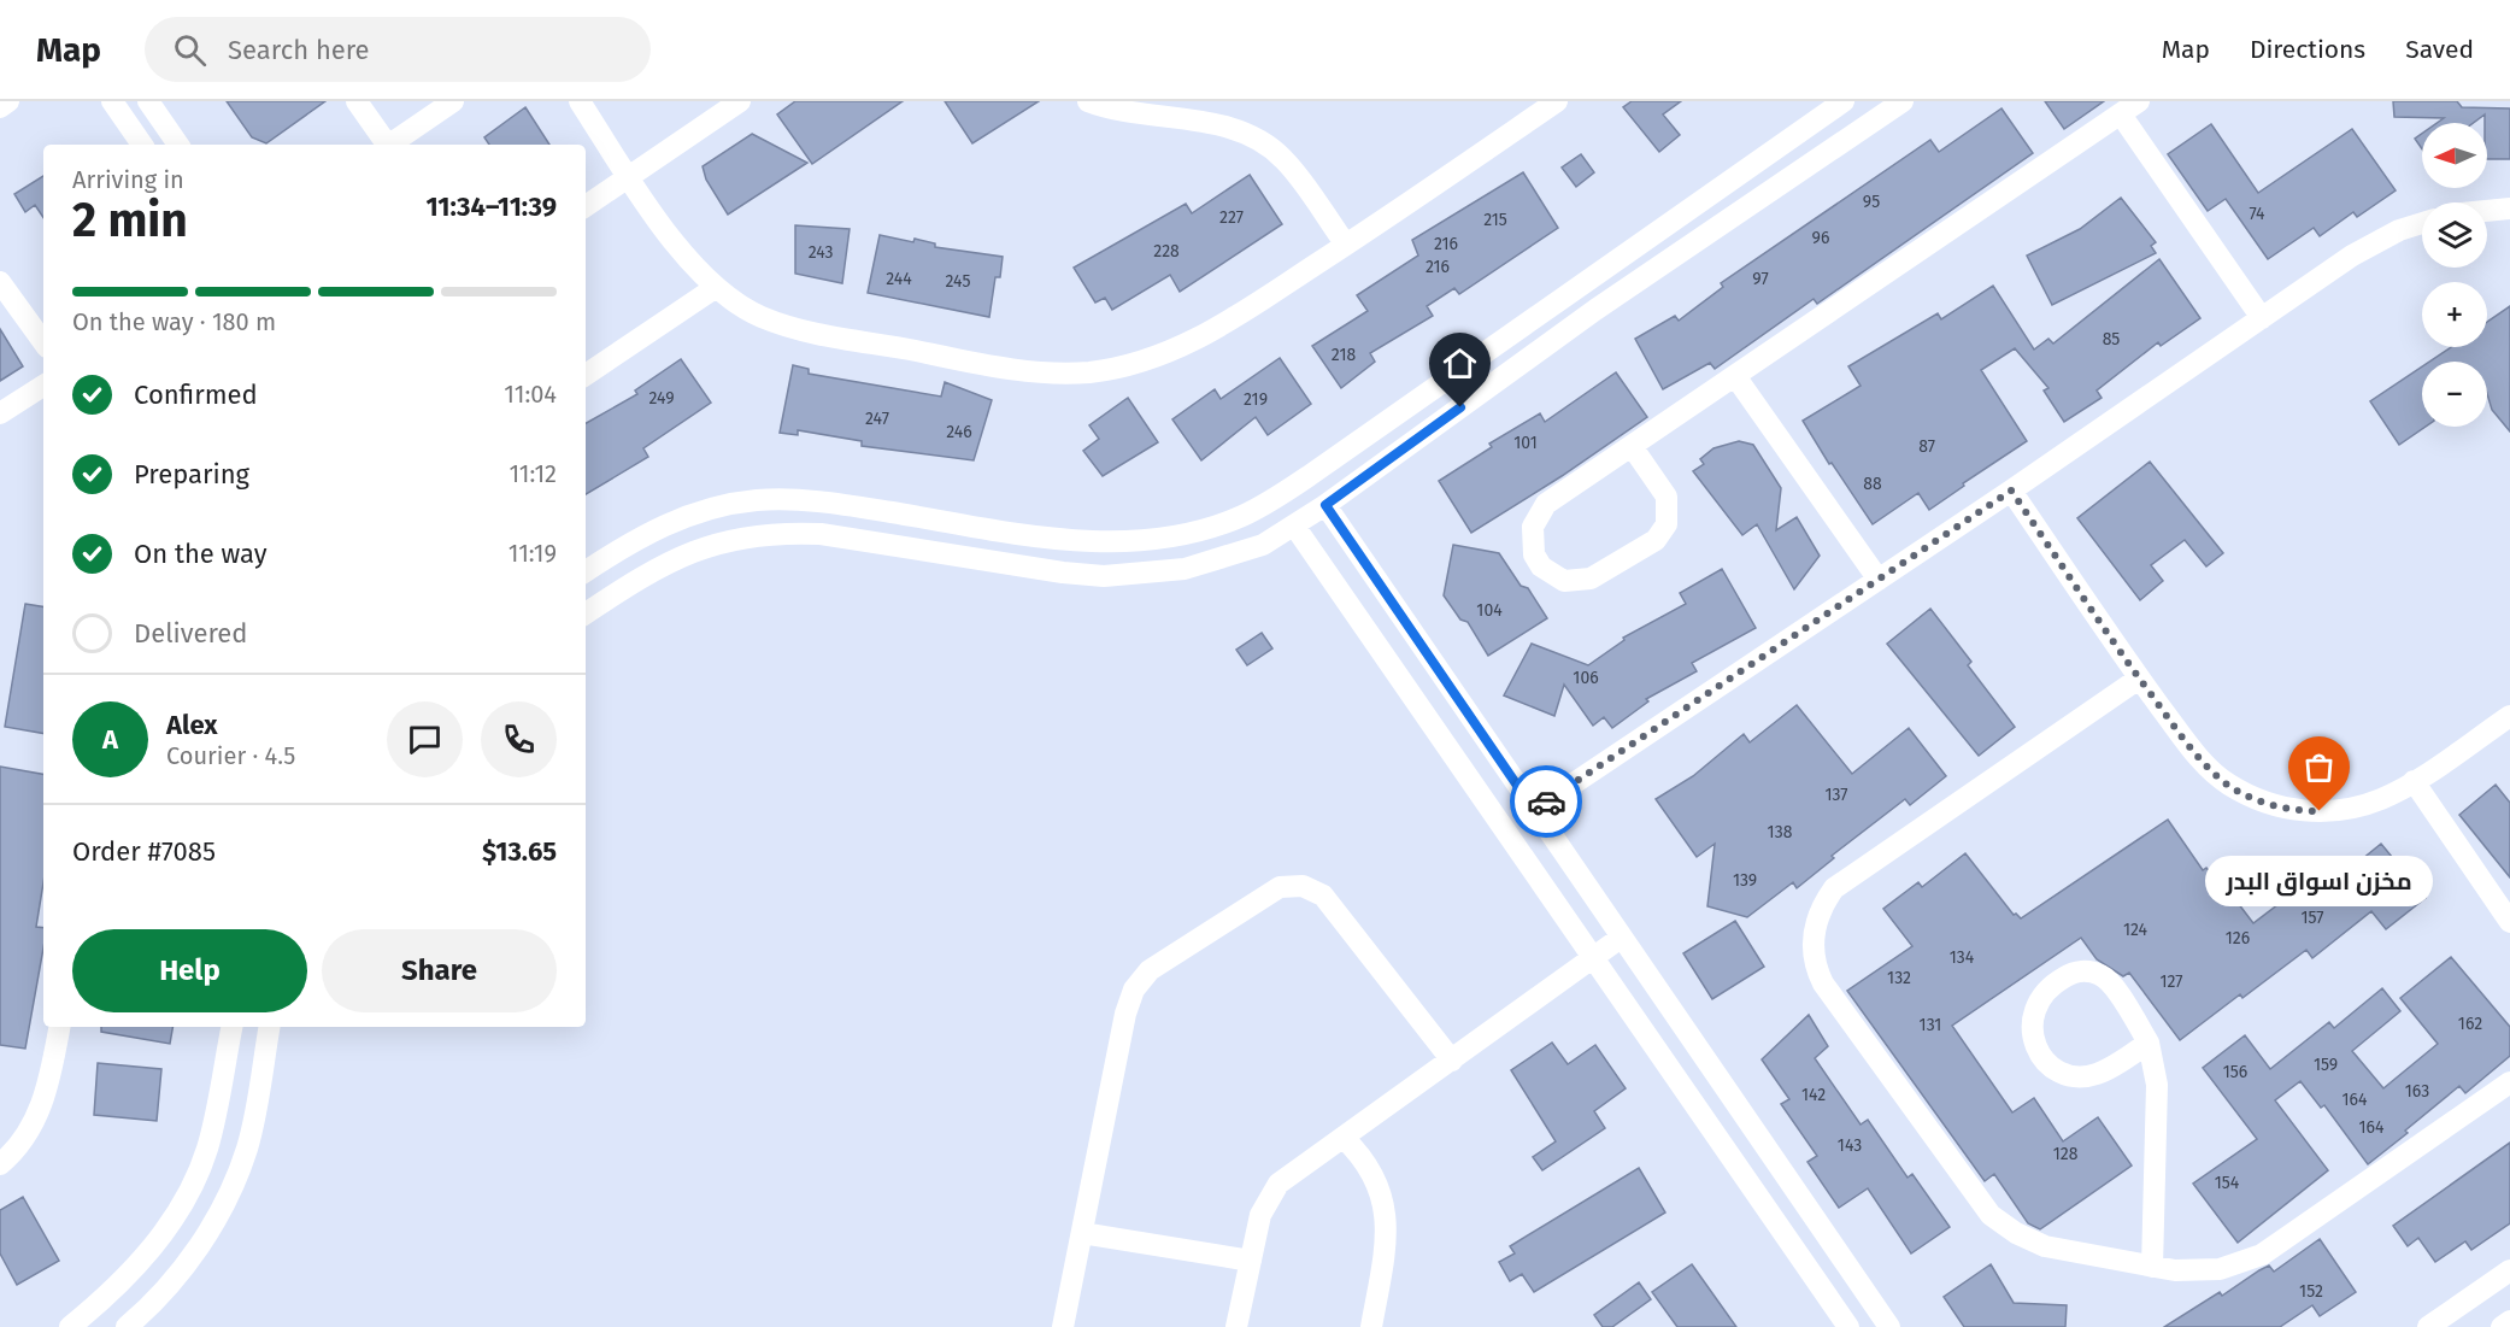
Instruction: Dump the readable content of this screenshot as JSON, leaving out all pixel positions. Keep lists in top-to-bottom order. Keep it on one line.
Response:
{"places":["مخزن اسواق البدر"],"house_numbers":["95","74","227","215","96","216","228","243","216","244","97","245","85","218","249","219","247","246","101","87","88","104","106","137","138","139","157","124","126","134","132","127","162","131","159","156","163","142","164","164","143","128","154","152"],"north":"left","page":{"header":"Map","search":"Search here","nav":["Map","Directions","Saved"],"map_buttons":["+","−"],"heading":["2 min","Arriving in","11:34–11:39"],"panel":["Alex","Courier · 4.5","Order #7085","$13.65"],"bar":"On the way · 180 m","list":[["Confirmed","11:04"],["Preparing","11:12"],["On the way","11:19"],"Delivered"],"round":"A","bubble":"مخزن اسواق البدر","buttons":["Help","Share"]}}
